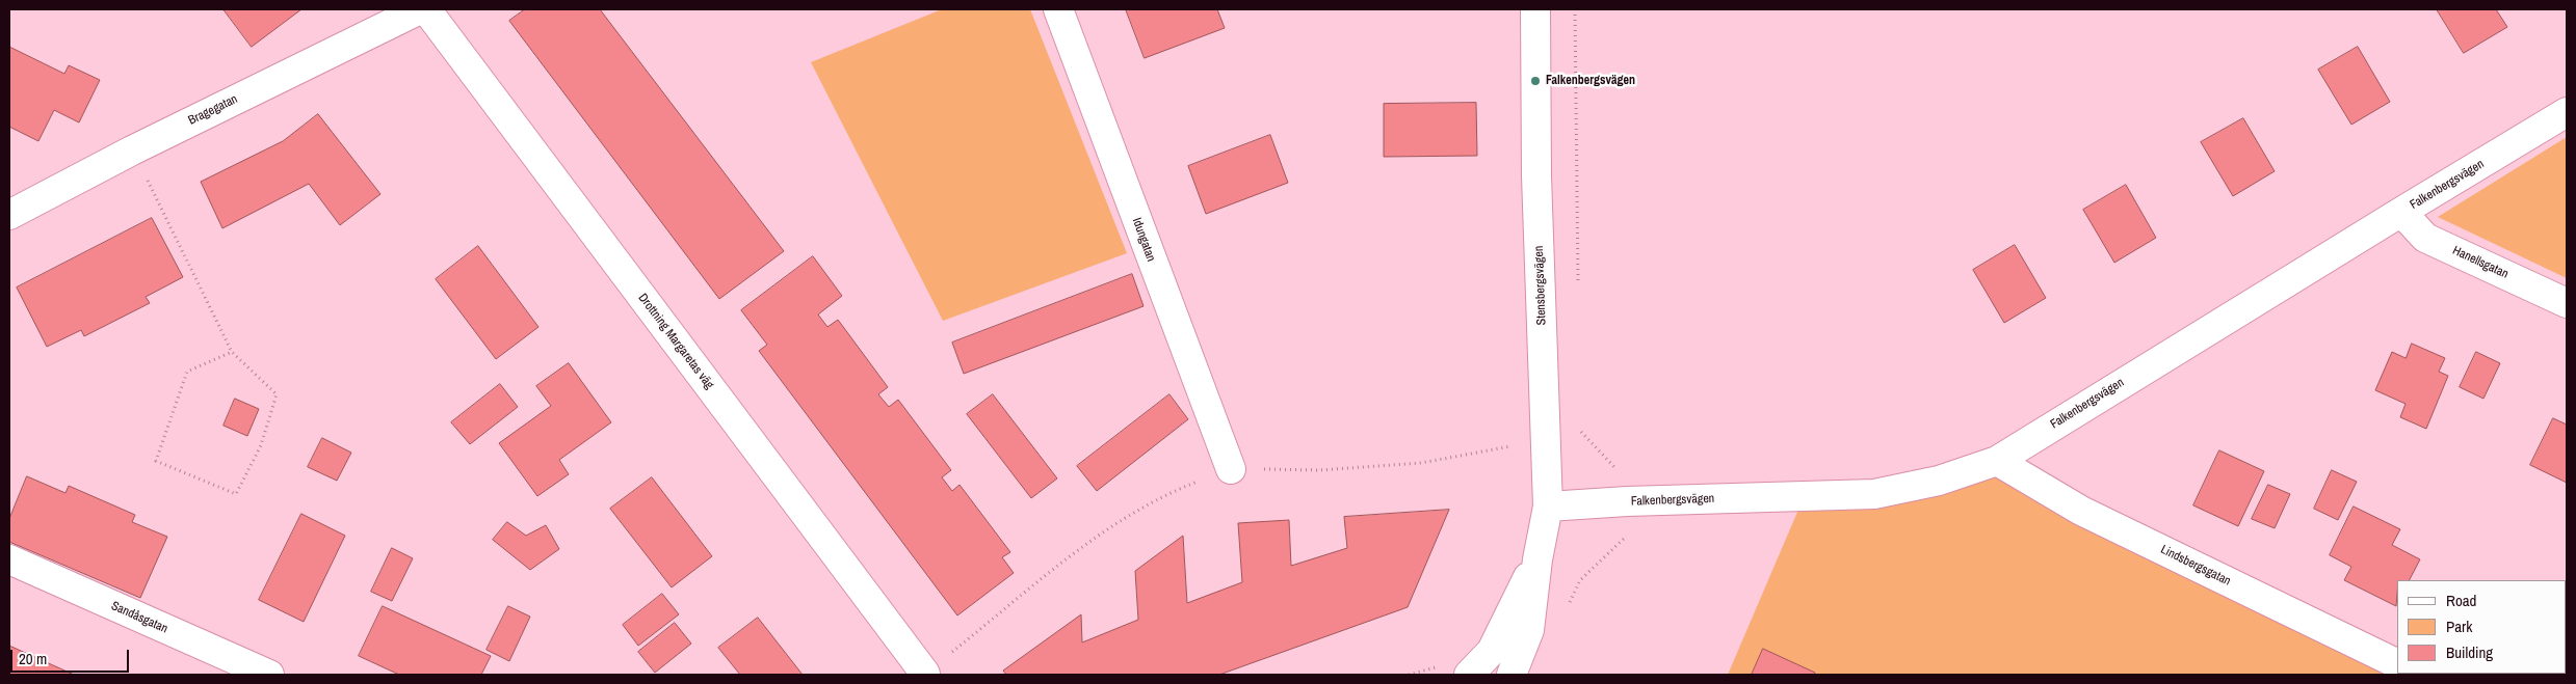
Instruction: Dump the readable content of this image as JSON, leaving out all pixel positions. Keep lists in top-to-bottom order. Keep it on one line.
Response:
{"streets":{"street":["Bragegatan","Falkenbergsvägen","Idungatan","Hanellsgatan","Stensbergsvägen","Drottning Margaretas väg","Lindsbergsgatan","Sandåsgatan"]},"crossings":[["Falkenbergsvägen","Hanellsgatan"],["Falkenbergsvägen","Stensbergsvägen"],["Falkenbergsvägen","Lindsbergsgatan"]],"places":["Falkenbergsvägen"],"legend":["Road","Park","Building"],"scale_bar":"20 m"}
